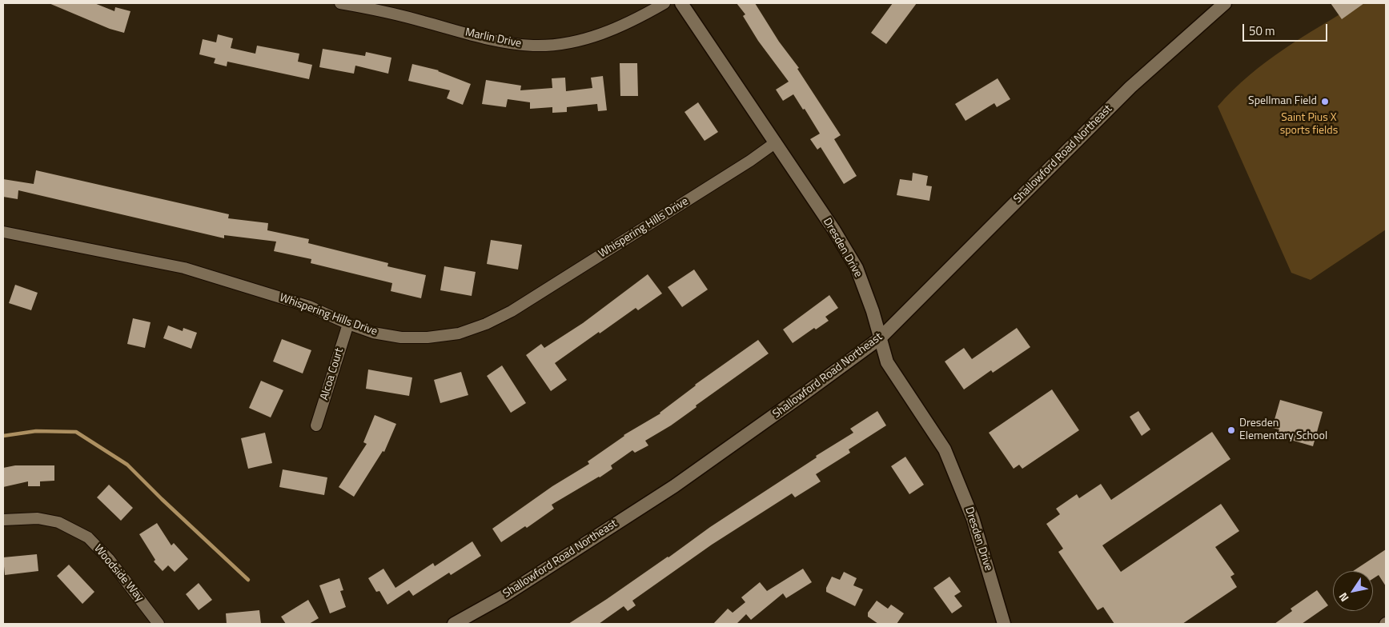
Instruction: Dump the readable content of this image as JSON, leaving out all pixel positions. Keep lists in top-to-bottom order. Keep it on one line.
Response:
{"streets":{"street":["Marlin Drive","Shallowford Road Northeast","Whispering Hills Drive","Dresden Drive","Alcoa Court","Woodside Way"]},"crossings":[["Shallowford Road Northeast","Dresden Drive"],["Whispering Hills Drive","Dresden Drive"],["Whispering Hills Drive","Alcoa Court"]],"parks":["Saint Pius X sports fields"],"places":["Spellman Field","Dresden Elementary School"],"scale_bar":"50 m","north":"bottom left"}
